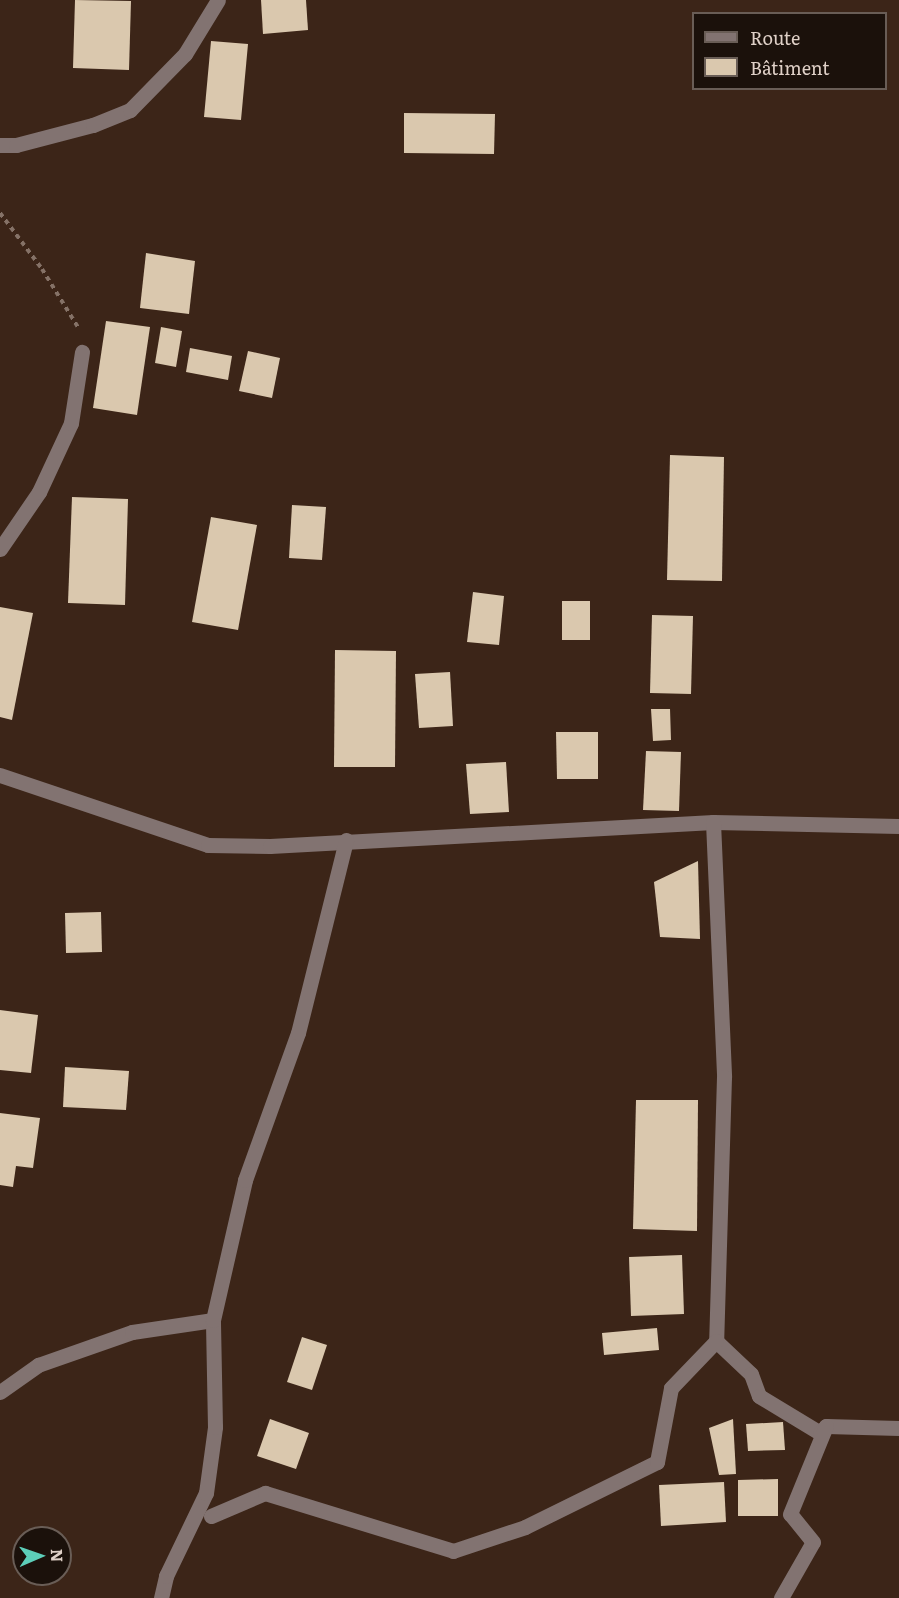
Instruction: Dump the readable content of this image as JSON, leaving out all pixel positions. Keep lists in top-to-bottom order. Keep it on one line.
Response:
{"legend":["Route","Bâtiment"],"north":"right"}
